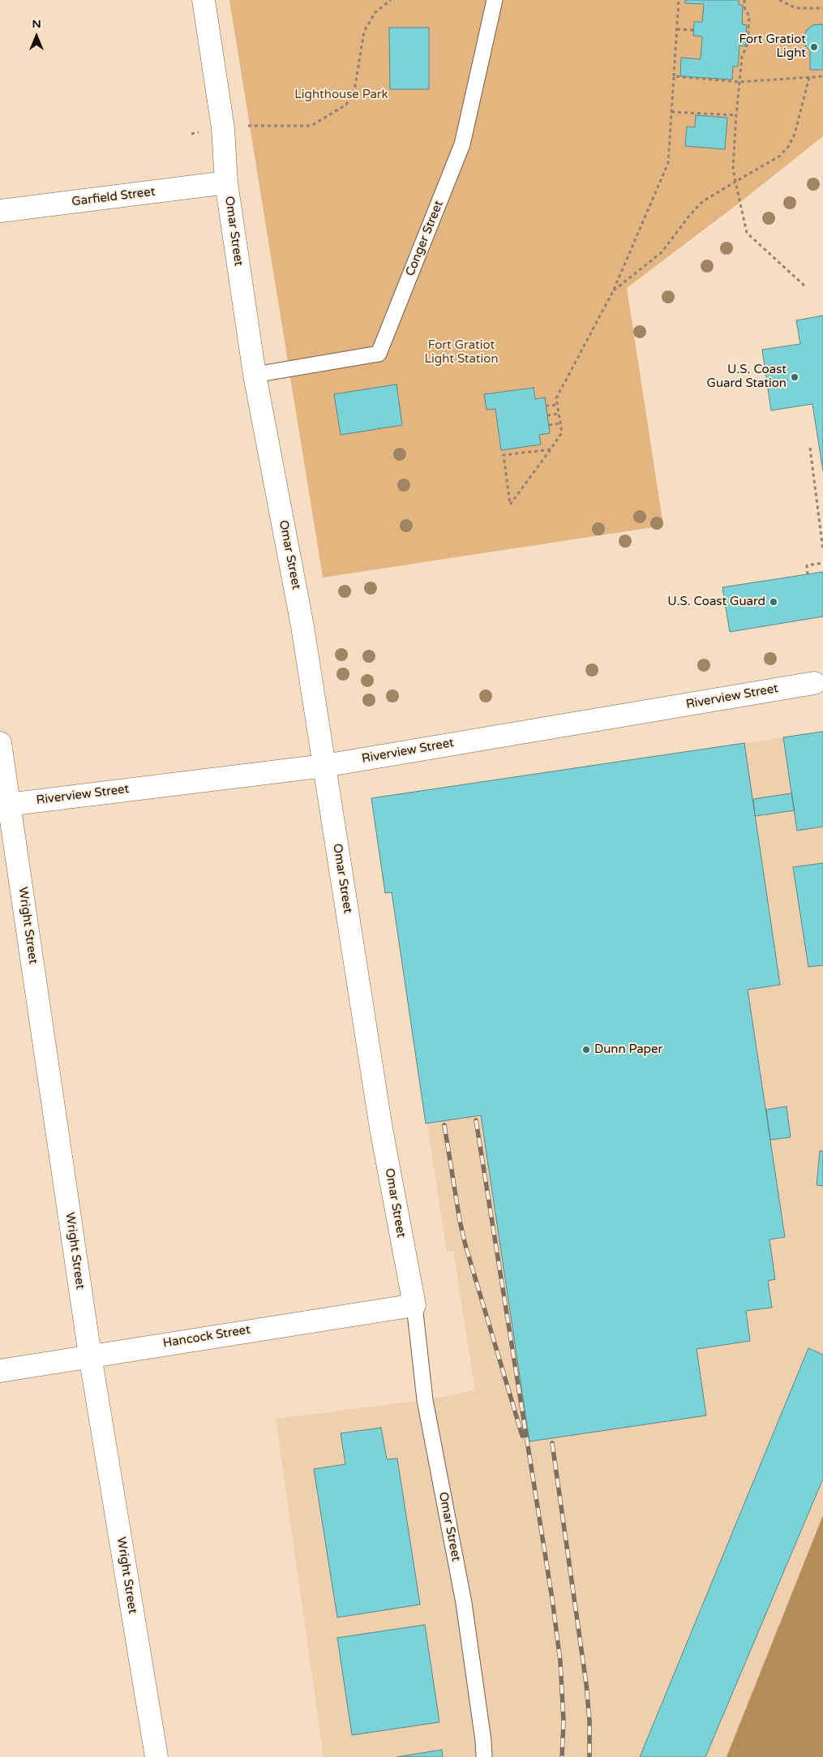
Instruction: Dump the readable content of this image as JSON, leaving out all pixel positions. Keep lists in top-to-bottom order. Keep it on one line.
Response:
{"streets":{"street":["Garfield Street","Omar Street","Riverview Street","Wright Street","Hancock Street"],"lane":["Conger Street"]},"crossings":[["Garfield Street","Omar Street"],["Omar Street","Conger Street"],["Omar Street","Riverview Street"],["Omar Street","Hancock Street"],["Riverview Street","Wright Street"],["Wright Street","Hancock Street"]],"parks":["Lighthouse Park","Fort Gratiot Light Station"],"places":["Fort Gratiot Light","U.S. Coast Guard Station","U.S. Coast Guard","Dunn Paper"],"north":"top"}
